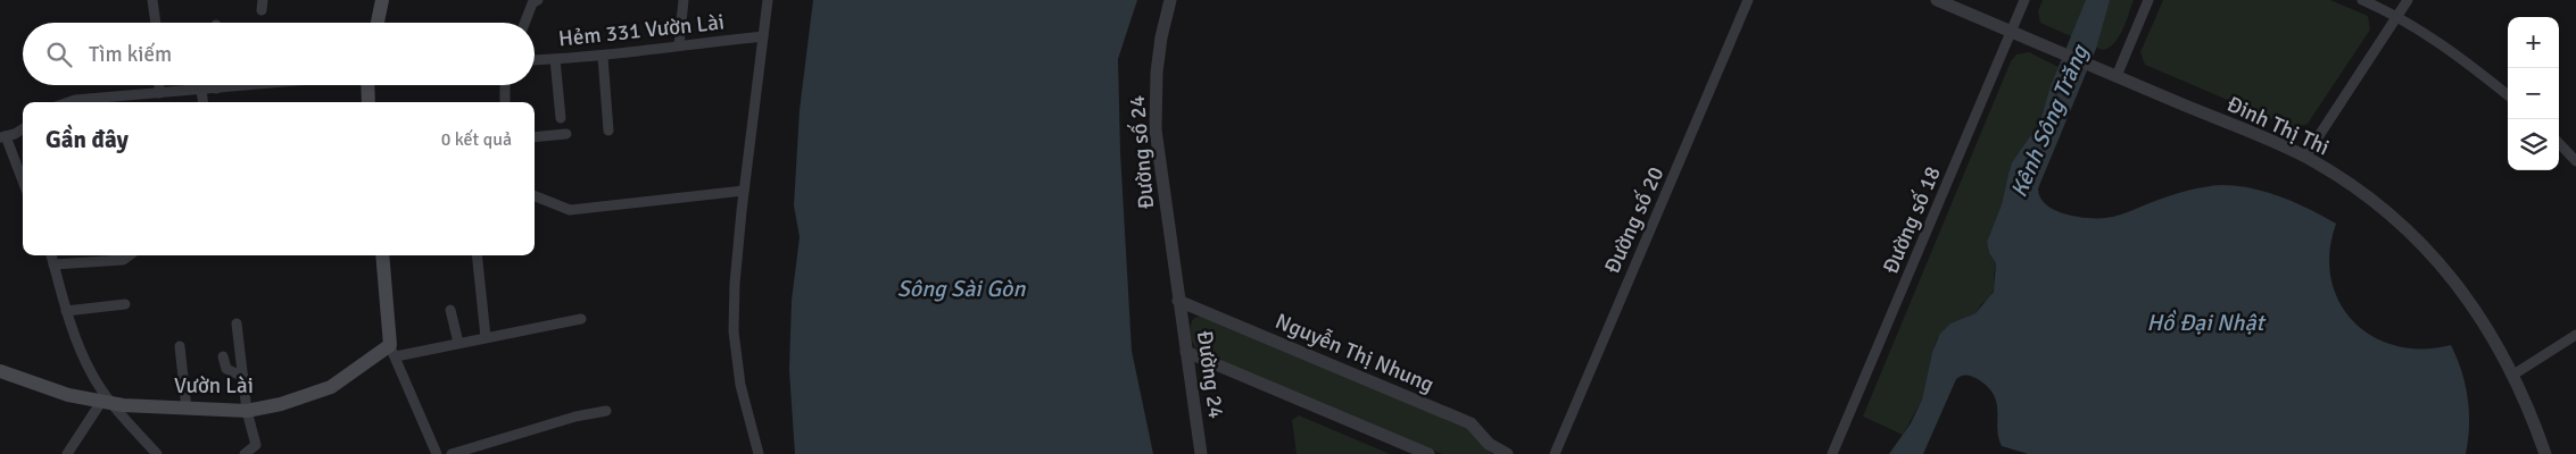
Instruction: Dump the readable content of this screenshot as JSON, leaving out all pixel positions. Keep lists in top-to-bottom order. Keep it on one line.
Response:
{"streets":{"main road":["Vườn Lài"],"street":["Hẻm 331 Vườn Lài","Đinh Thị Thi","Đường số 24","Đường số 20","Đường số 18","Nguyễn Thị Nhung","Đường 24"]},"crossings":[["Đinh Thị Thi","Đường số 18"],["Đường số 24","Nguyễn Thị Nhung"],["Đường số 24","Đường 24"],["Nguyễn Thị Nhung","Đường 24"]],"water":["Kênh Sông Trăng","Sông Sài Gòn","Hồ Đại Nhật"],"page":{"map_buttons":["+","−"],"search":"Tìm kiếm","heading":["Gần đây","0 kết quả"]}}
